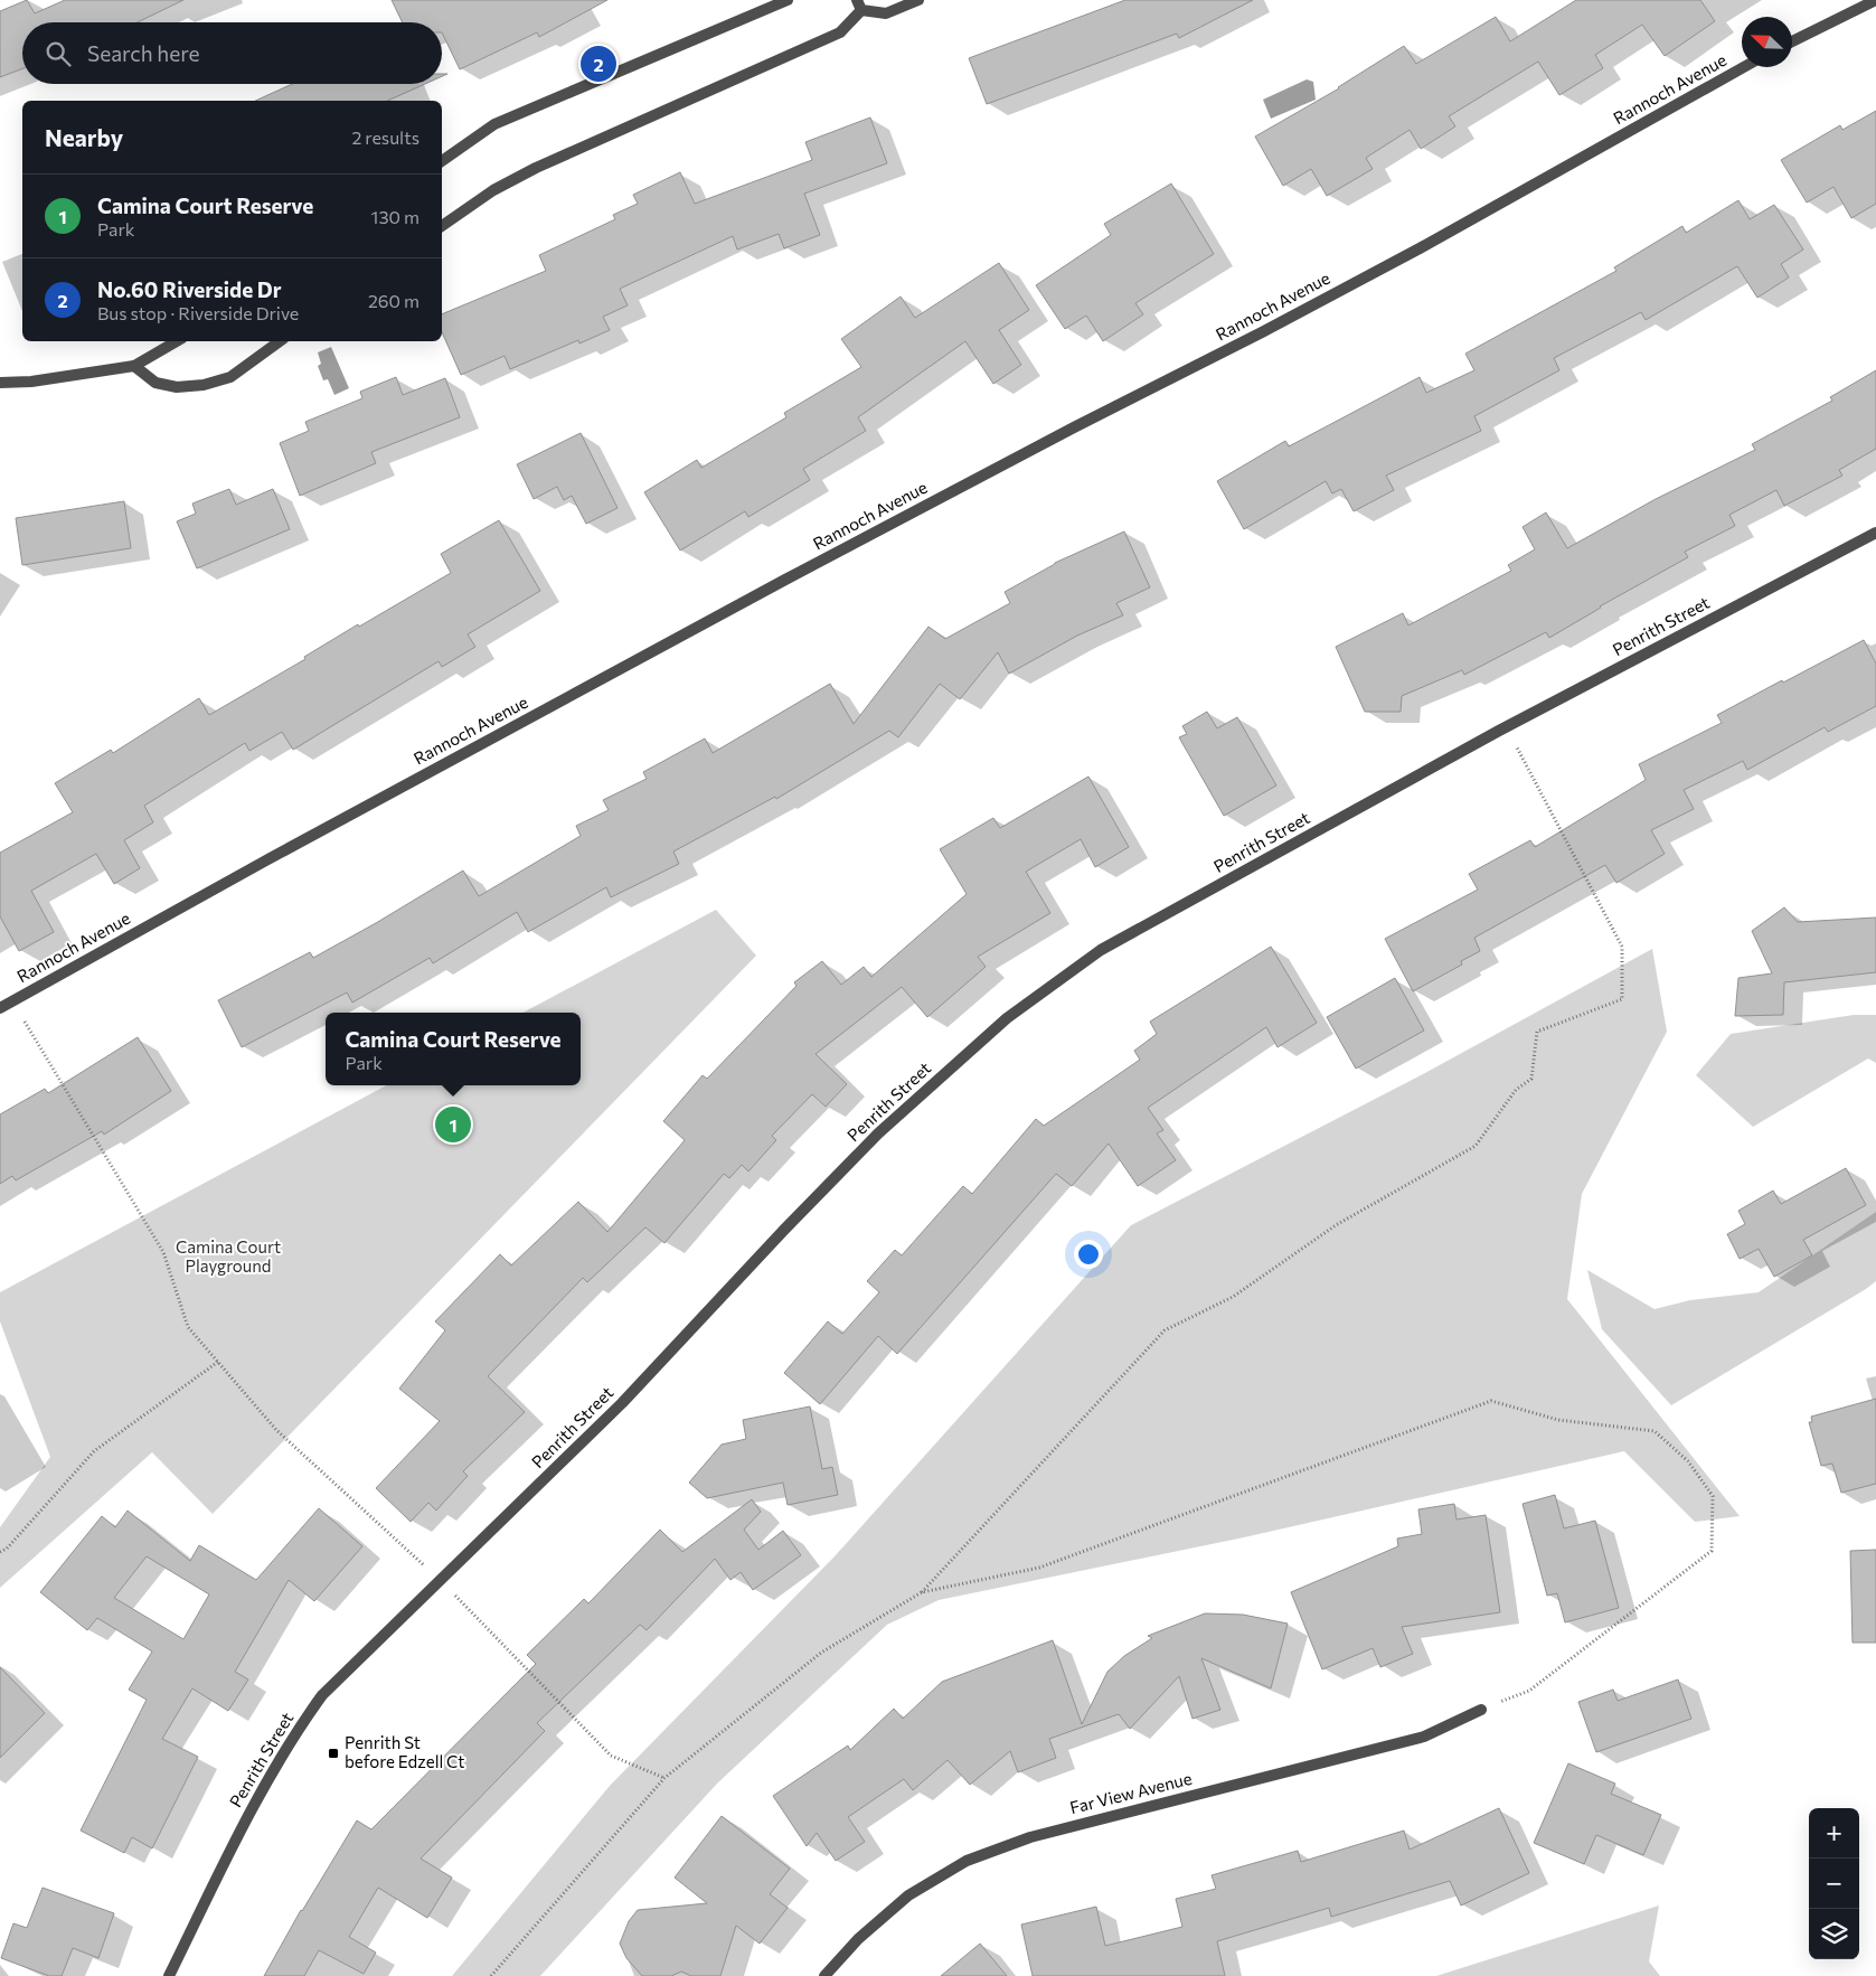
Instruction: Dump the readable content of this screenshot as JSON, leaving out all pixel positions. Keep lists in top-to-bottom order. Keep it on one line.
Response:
{"streets":{"street":["Rannoch Avenue","Penrith Street","Far View Avenue"]},"parks":["Camina Court Playground"],"places":{"transit":["Penrith St before Edzell Ct"]},"north":"top left","page":{"search":"Search here","pins":["2","1"],"heading":["Nearby","2 results"],"list":[{"mark":"1","name":"Camina Court Reserve","note":"Park","value":"130 m"},{"mark":"2","name":"No.60 Riverside Dr","note":"Bus stop · Riverside Drive","value":"260 m"}],"popup":["Camina Court Reserve","Park"],"map_buttons":["+","−"]}}
